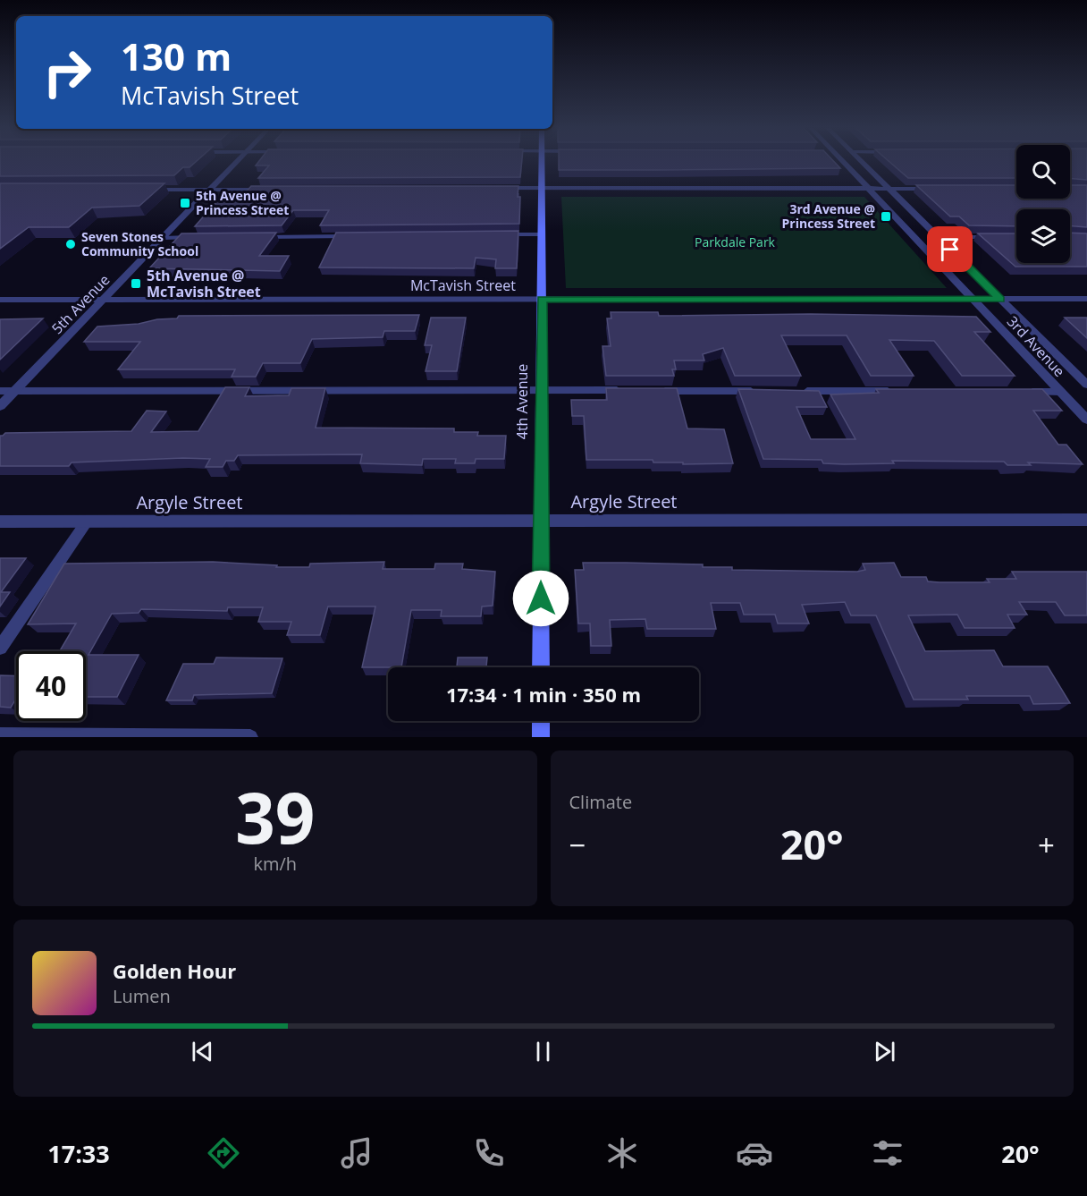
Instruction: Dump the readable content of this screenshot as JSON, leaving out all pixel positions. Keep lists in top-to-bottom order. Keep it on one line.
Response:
{"streets":{"street":["McTavish Street","5th Avenue","3rd Avenue","4th Avenue","Argyle Street"]},"crossings":[["McTavish Street","5th Avenue"],["McTavish Street","3rd Avenue"],["McTavish Street","4th Avenue"],["4th Avenue","Argyle Street"]],"parks":["Parkdale Park"],"places":{"transit":["5th Avenue @ Princess Street","3rd Avenue @ Princess Street","5th Avenue @ McTavish Street"],"other":["Seven Stones Community School"]},"page":{"turn":["130 m","McTavish Street"],"limit":"40","trip":"17:34 · 1 min · 350 m","tile":[["39","km/h"],"Climate"],"heat":["−","20°","+"],"song":["Golden Hour","Lumen"],"tabs":["17:33","20°"]}}
